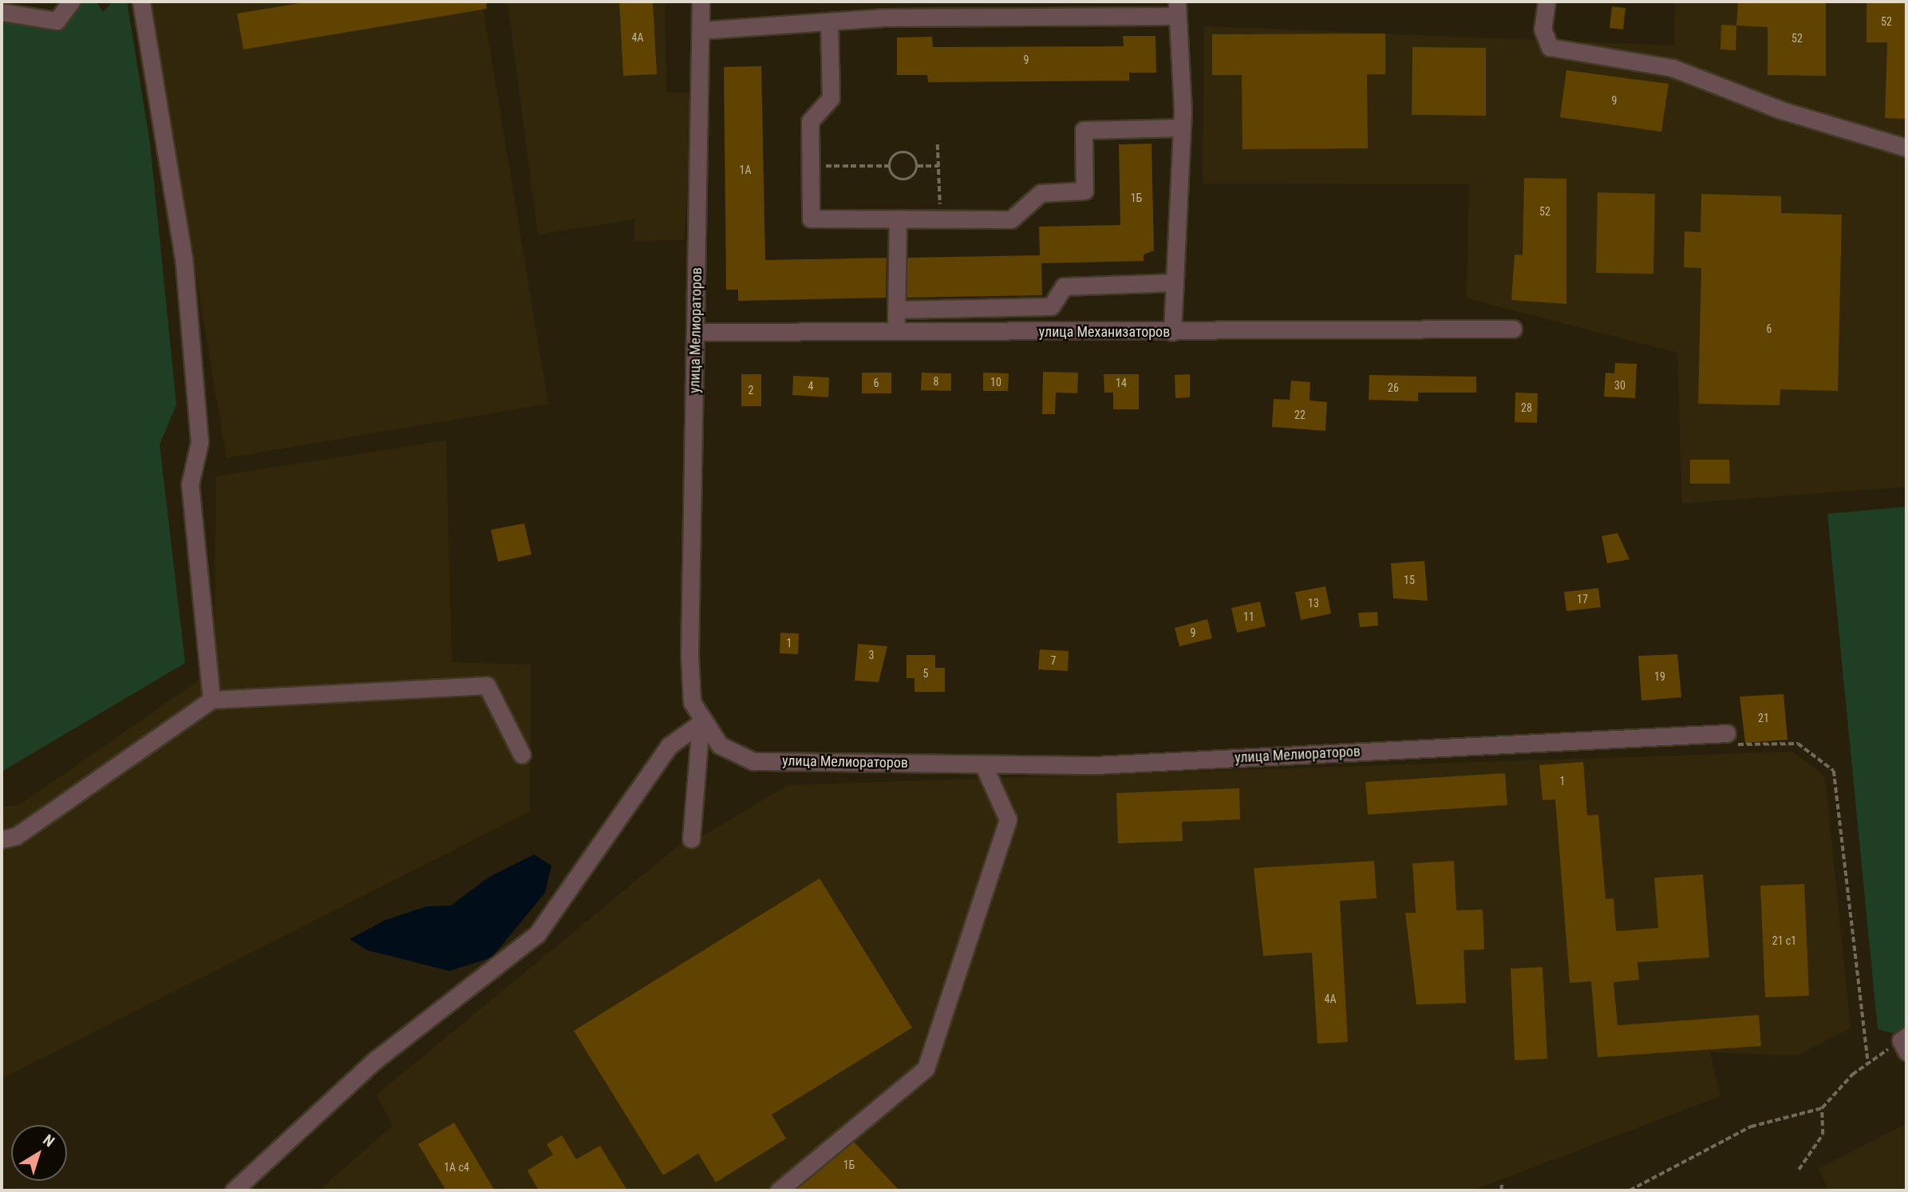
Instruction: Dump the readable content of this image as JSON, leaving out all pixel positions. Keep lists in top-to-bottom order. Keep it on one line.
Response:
{"streets":{"street":["улица Мелиораторов","улица Механизаторов"]},"crossings":[["улица Мелиораторов","улица Механизаторов"]],"house_numbers":["52","4А","52","9","9","1А","1Б","52","6","8","10","6","14","30","4","26","2","28","22","15","17","13","11","9","1","3","7","5","19","21","1","21 с1","4А","1Б","1А с4"],"north":"top right"}
